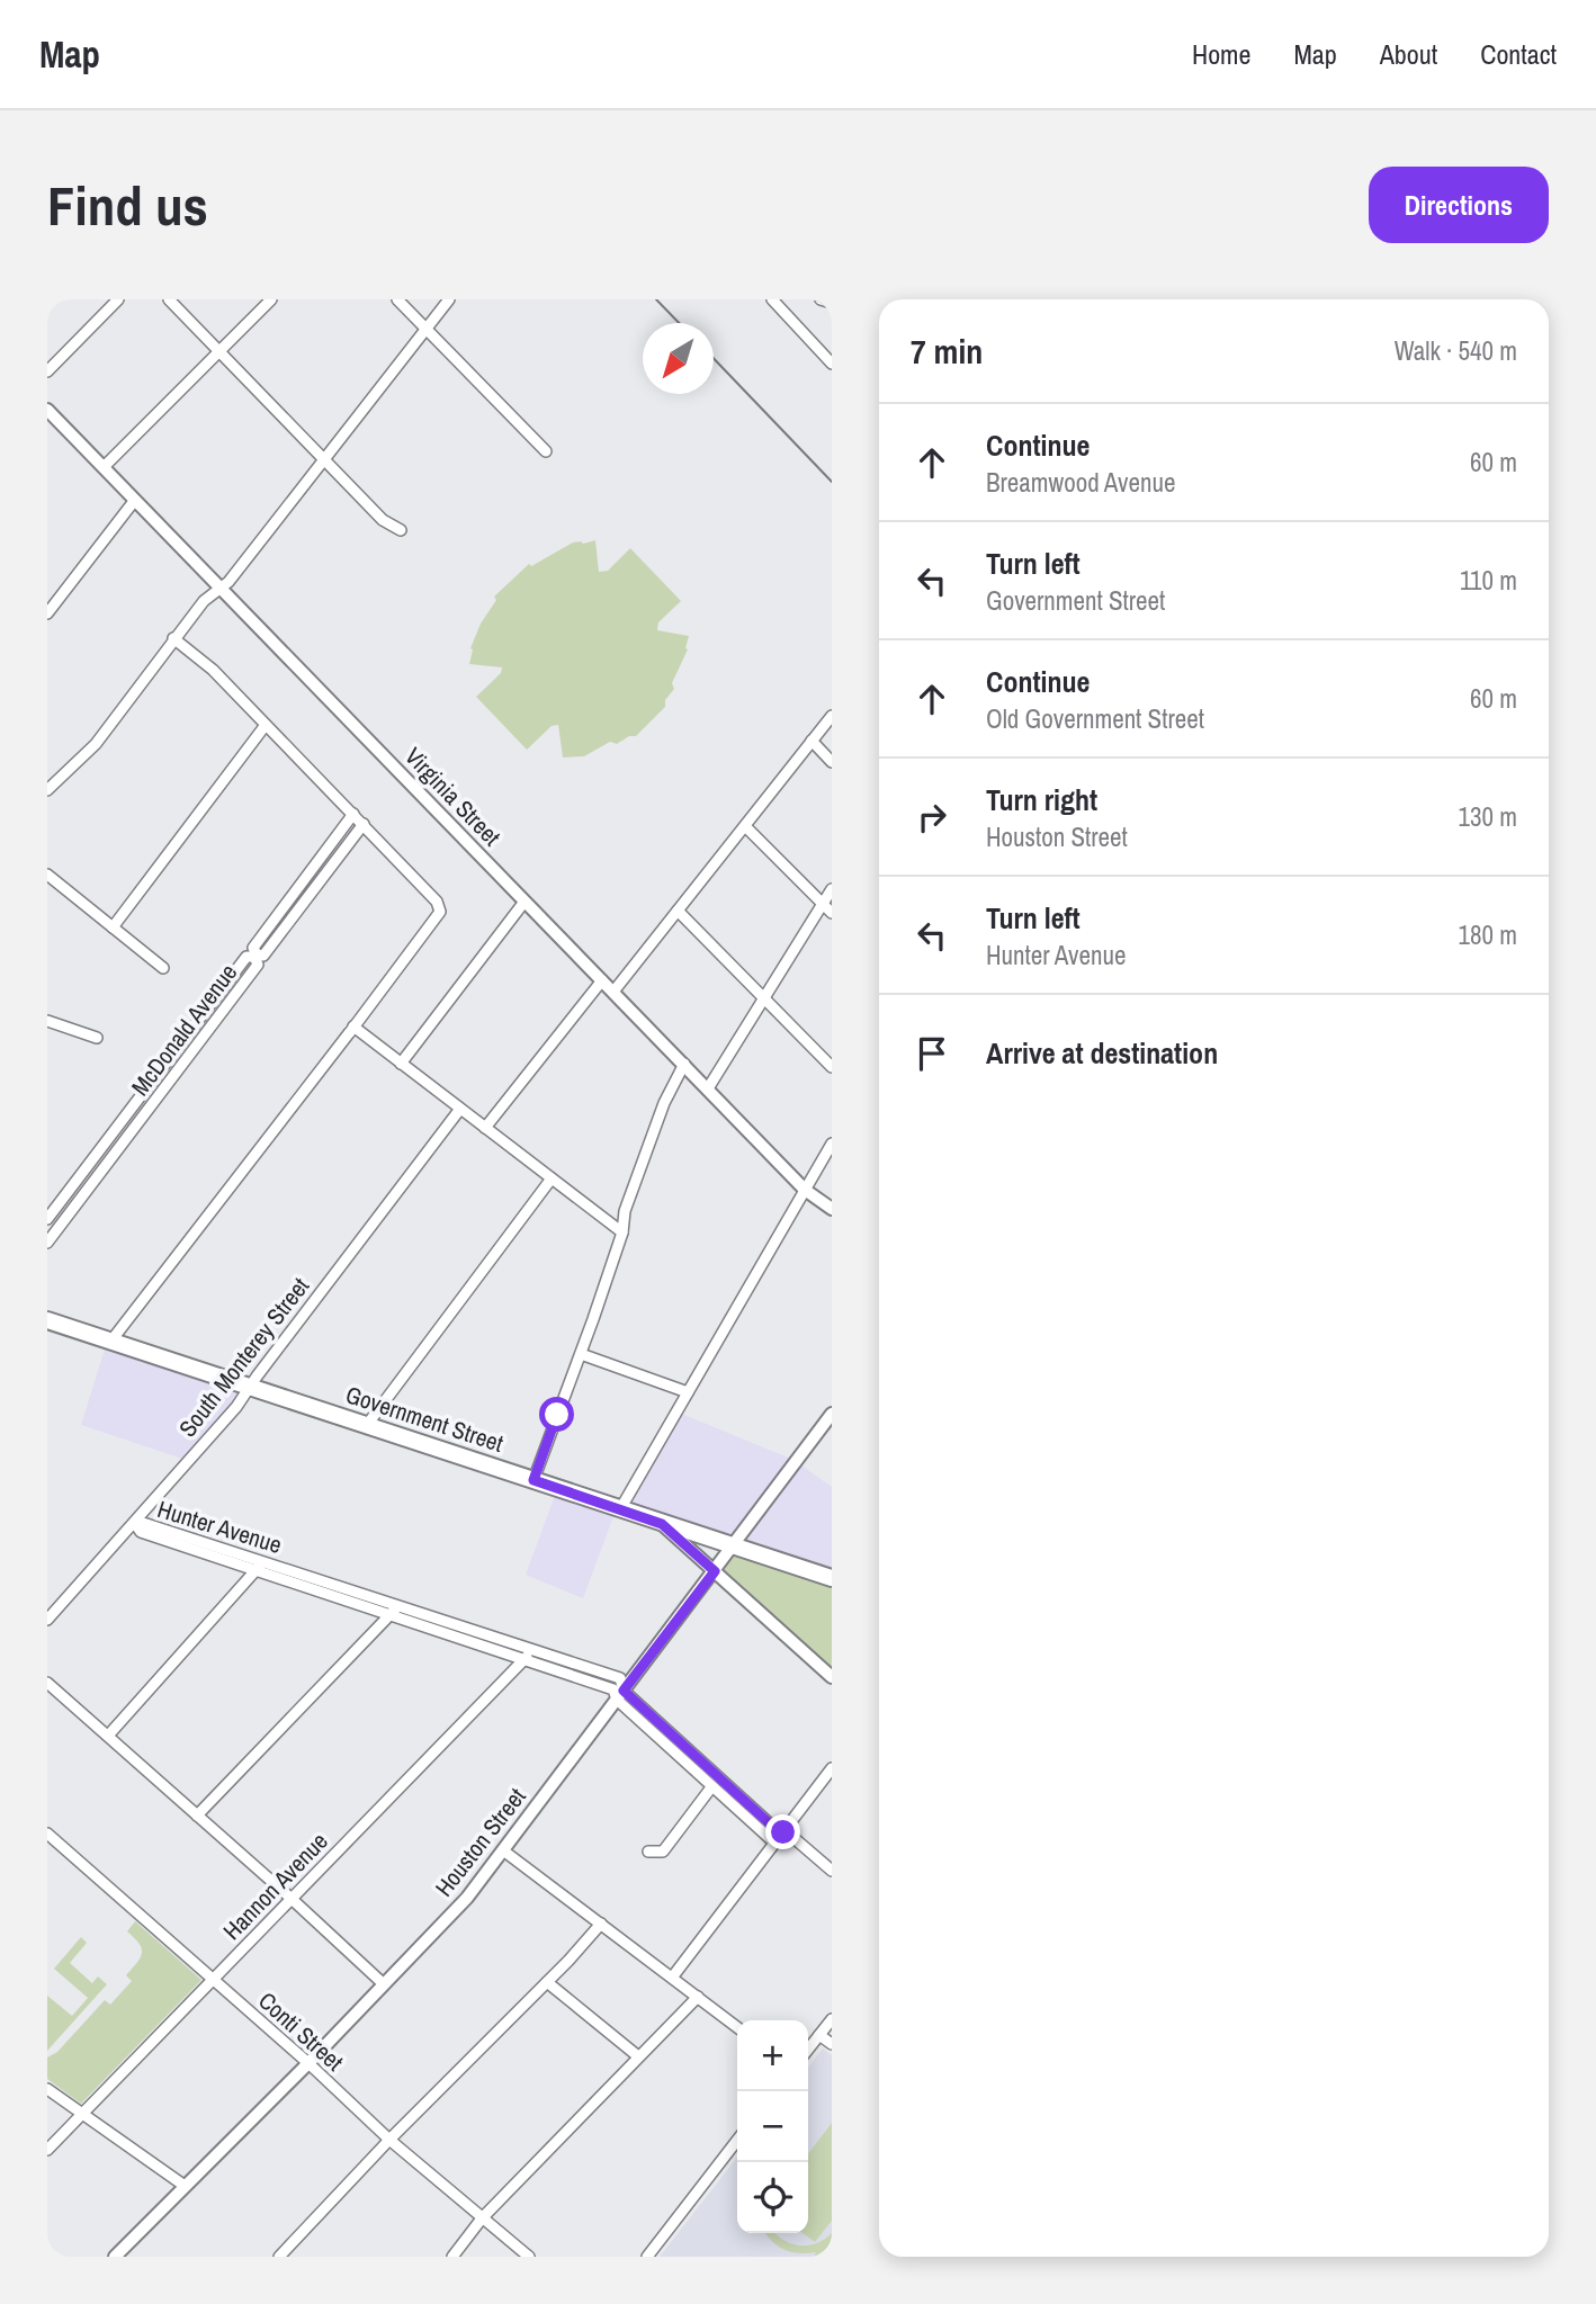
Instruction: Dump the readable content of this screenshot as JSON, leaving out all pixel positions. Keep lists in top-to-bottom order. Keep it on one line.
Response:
{"streets":{"main road":["Government Street"],"street":["Virginia Street","McDonald Avenue","South Monterey Street","Hunter Avenue","Houston Street","Hannon Avenue","Conti Street"]},"crossings":[["South Monterey Street","Government Street"],["South Monterey Street","Hunter Avenue"],["Government Street","Houston Street"],["Hunter Avenue","Houston Street"],["Hunter Avenue","Hannon Avenue"],["Houston Street","Conti Street"],["Hannon Avenue","Conti Street"]],"north":"bottom left","page":{"header":"Map","nav":["Home","Map","About","Contact"],"buttons":"Directions","title":"Find us","heading":["7 min","Walk · 540 m"],"list":[["Continue","Breamwood Avenue","60 m"],["Turn left","Government Street","110 m"],["Continue","Old Government Street","60 m"],["Turn right","Houston Street","130 m"],["Turn left","Hunter Avenue","180 m"],"Arrive at destination"],"map_buttons":["+","−"]}}
